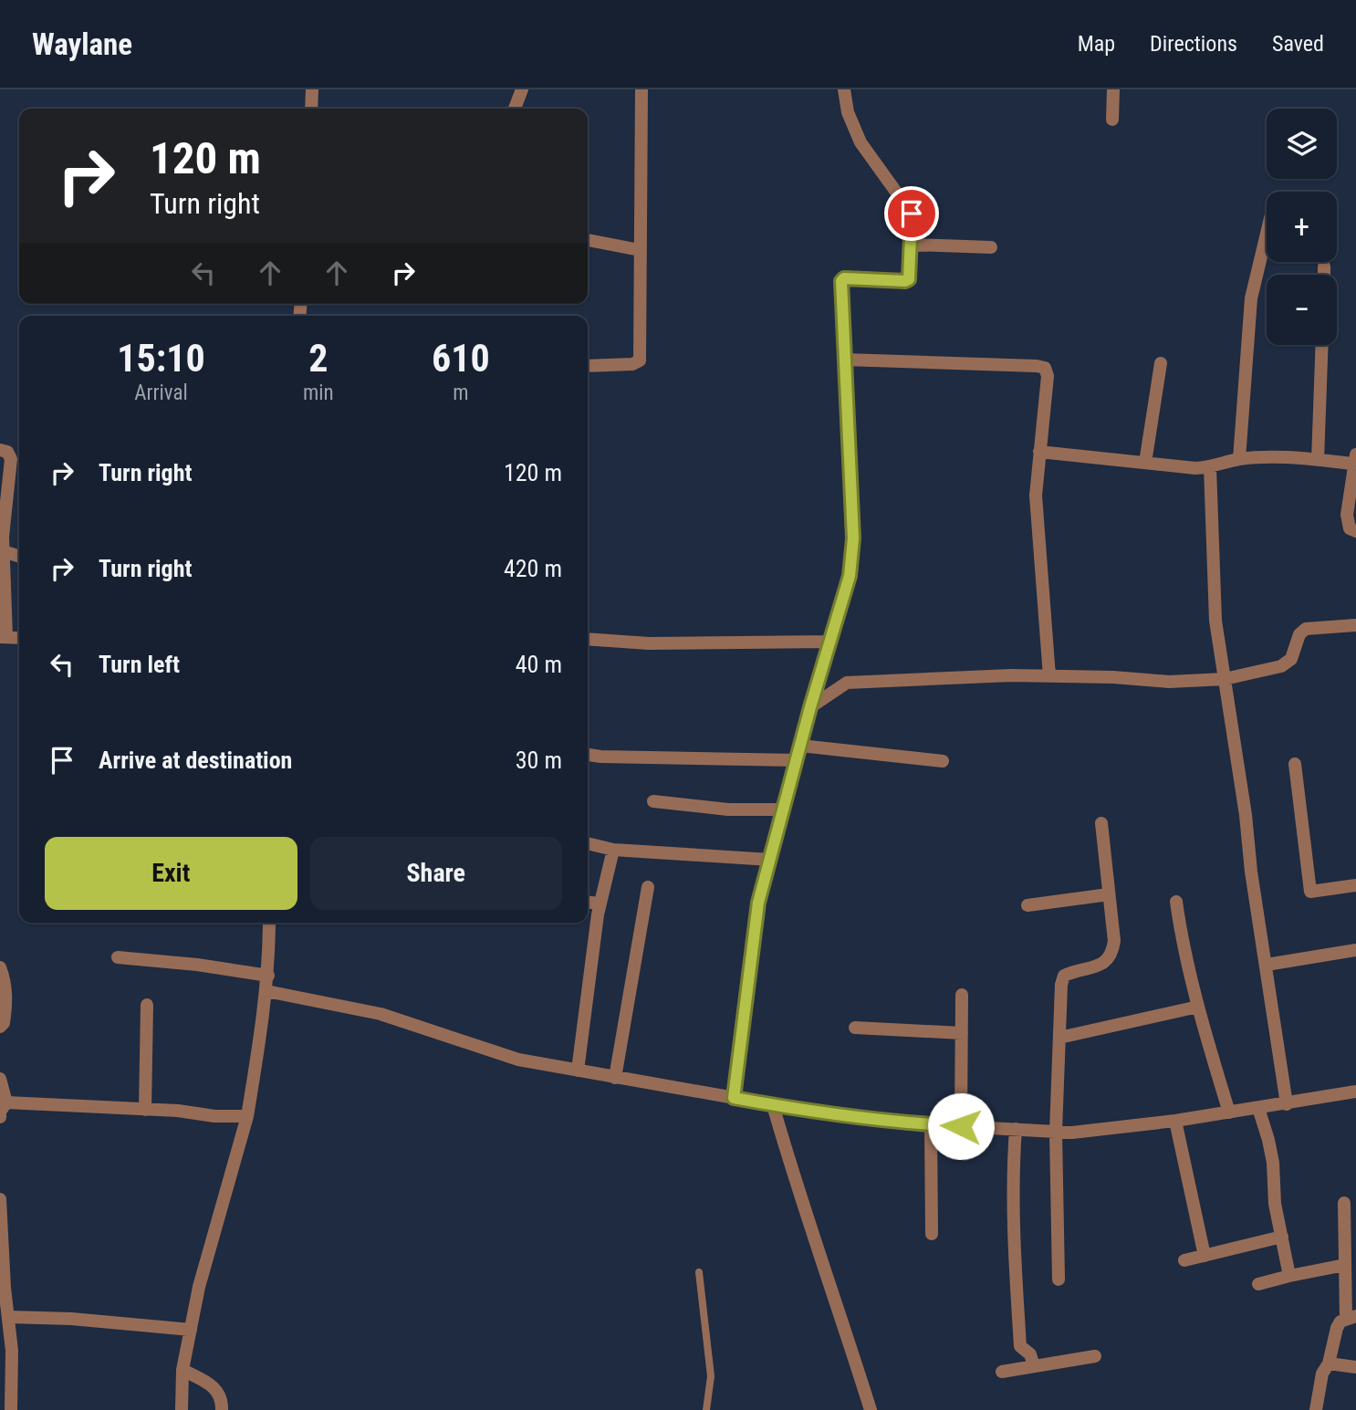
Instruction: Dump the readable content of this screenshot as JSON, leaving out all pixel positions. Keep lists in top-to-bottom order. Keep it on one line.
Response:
{"page":{"header":"Waylane","nav":["Map","Directions","Saved"],"map_buttons":["+","−"],"turn":["120 m","Turn right"],"eta":["15:10","Arrival","2","min","610","m"],"list":[{"name":"Turn right","value":"120 m"},{"name":"Turn right","value":"420 m"},{"name":"Turn left","value":"40 m"},{"name":"Arrive at destination","value":"30 m"}],"buttons":["Exit","Share"]}}
